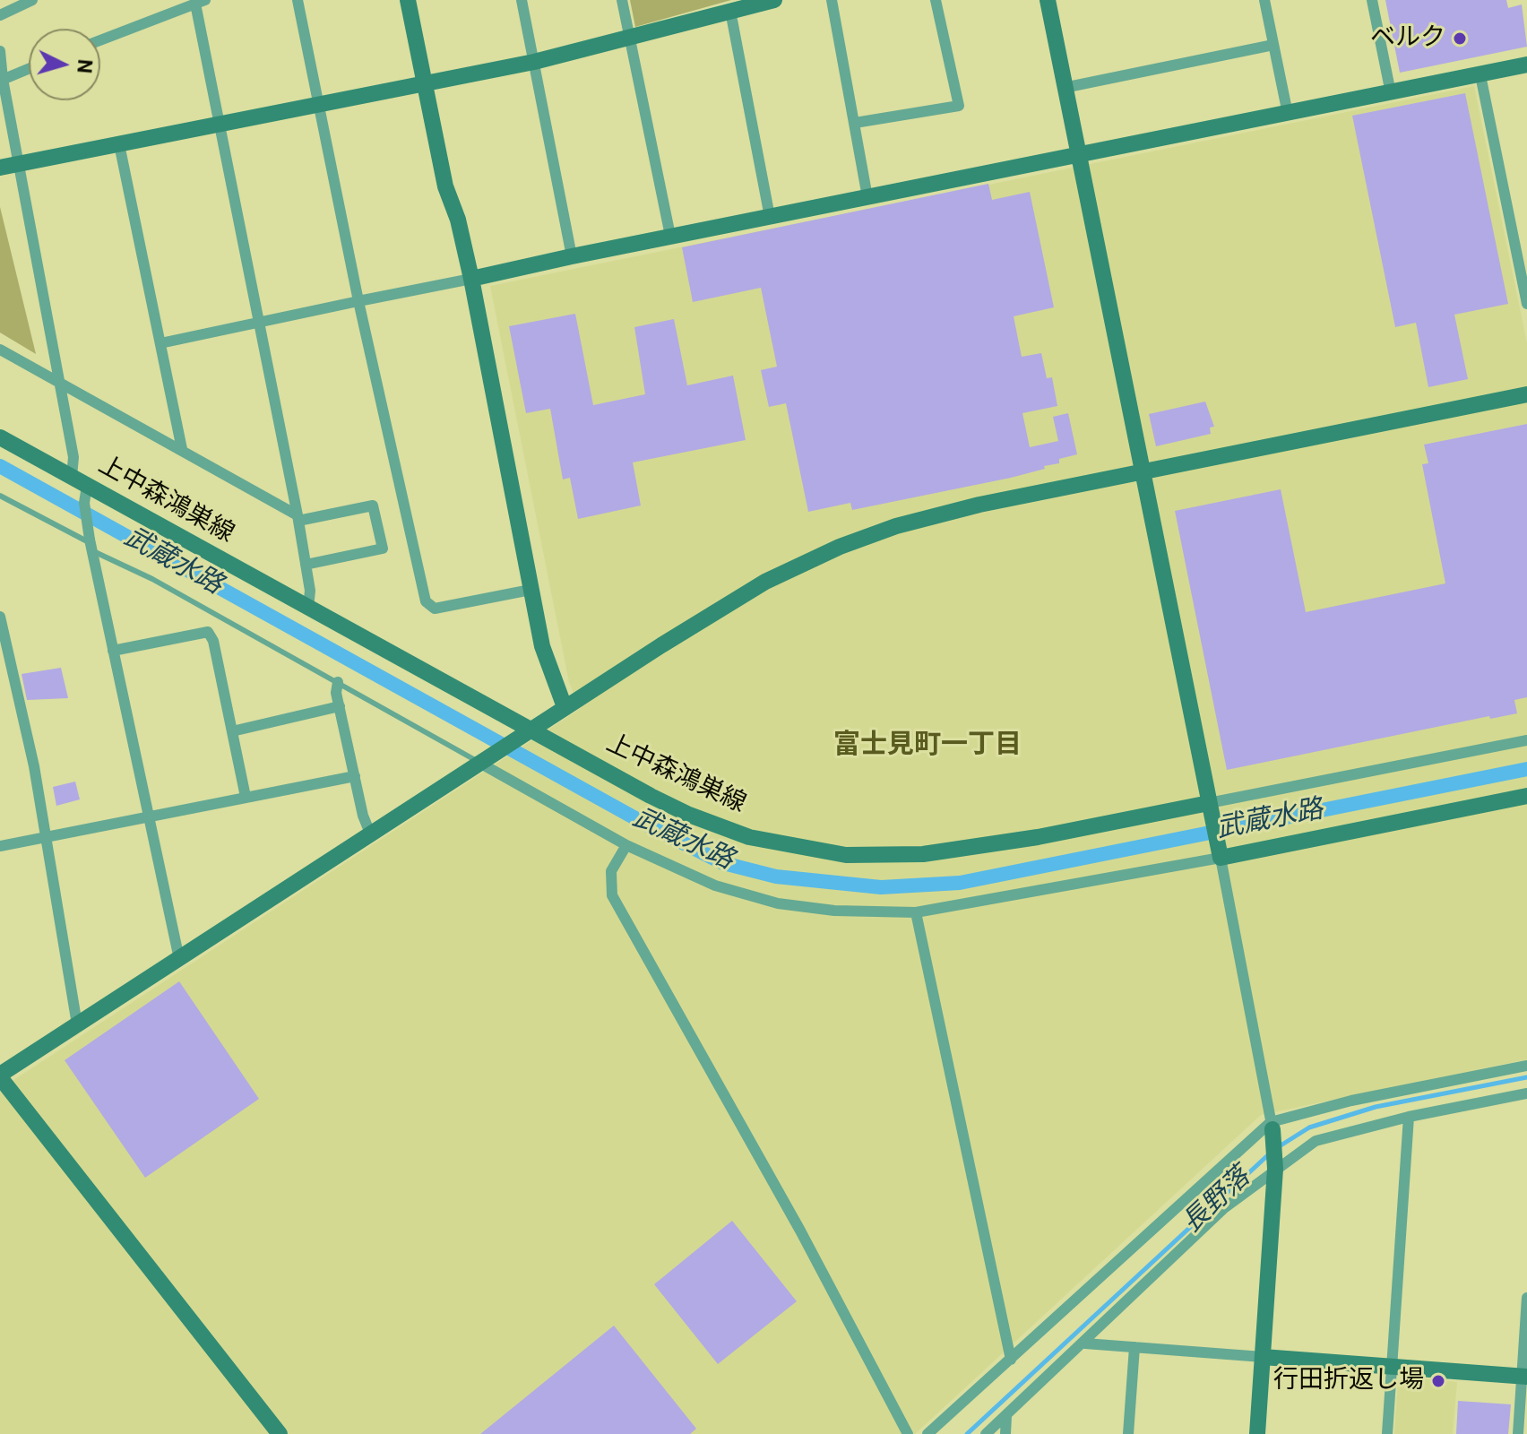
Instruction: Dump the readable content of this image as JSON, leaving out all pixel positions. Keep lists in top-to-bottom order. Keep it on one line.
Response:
{"streets":{"street":["上中森鴻巣線"]},"districts":["富士見町一丁目"],"water":["武蔵水路","長野落"],"places":["ベルク","行田折返し場"],"north":"right"}
